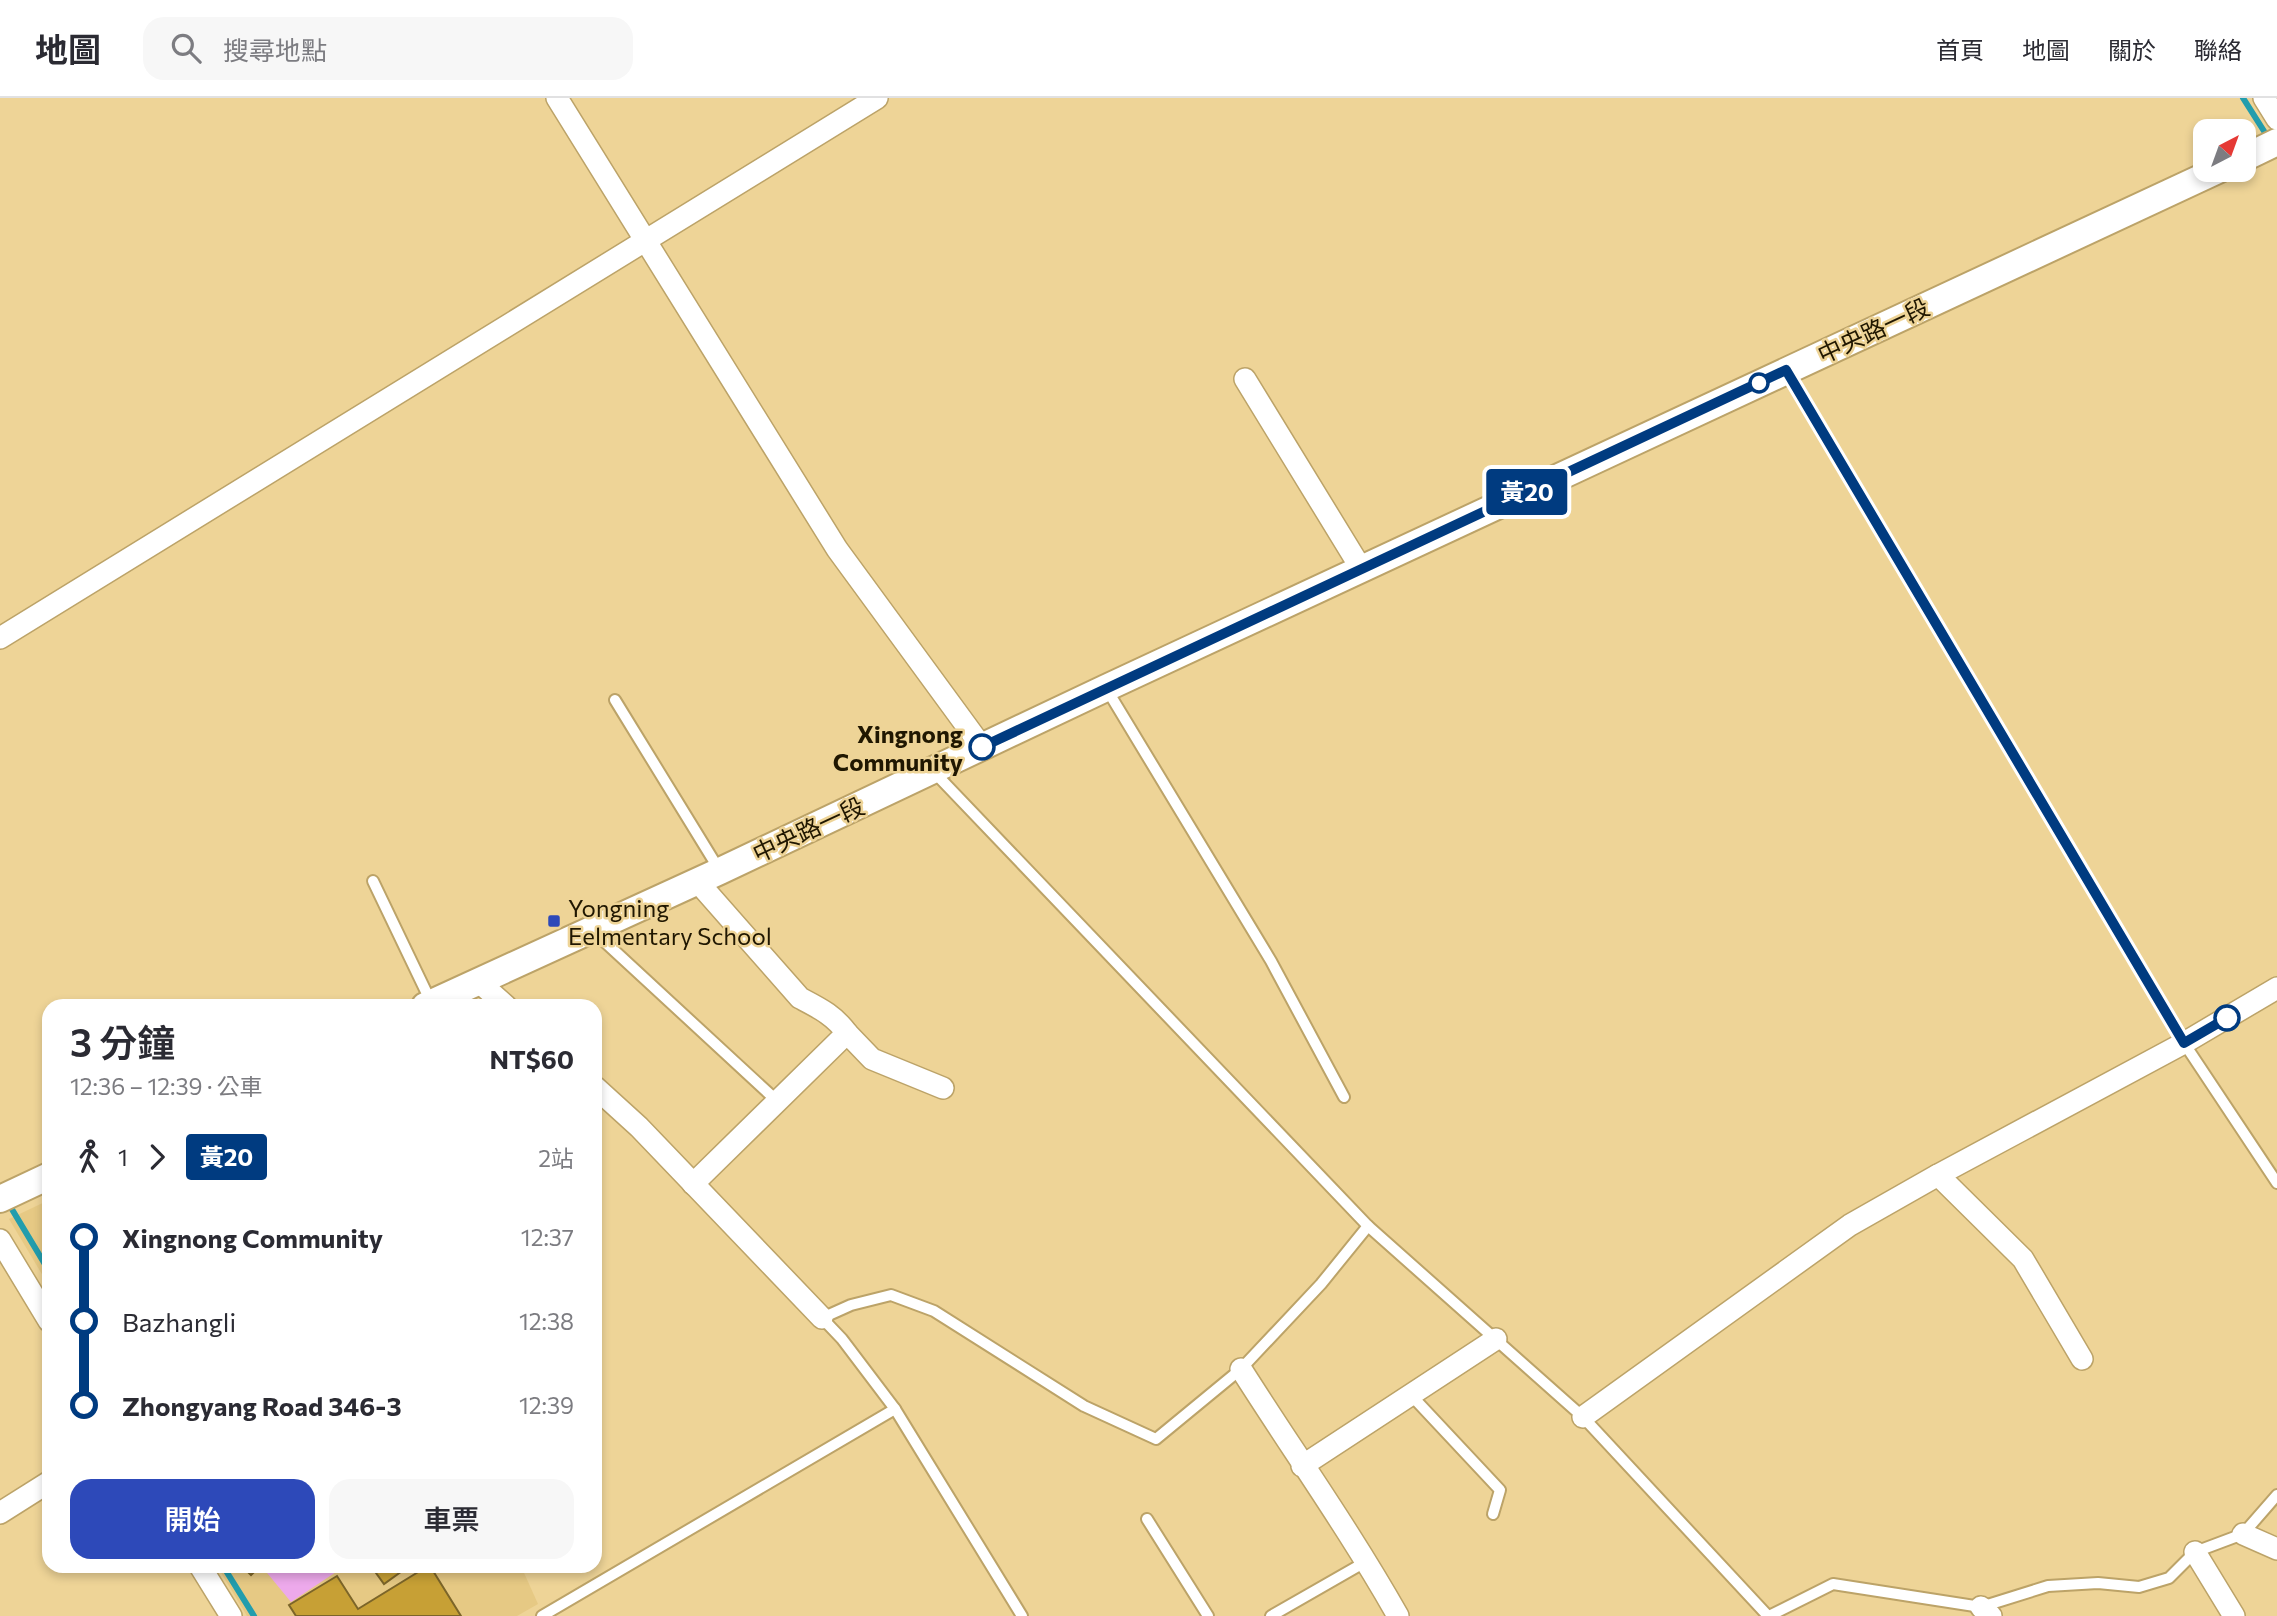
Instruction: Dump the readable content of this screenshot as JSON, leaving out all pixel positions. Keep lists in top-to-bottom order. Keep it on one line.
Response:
{"streets":{"street":["中央路一段"]},"places":{"other":["Xingnong Community"],"transit":["Yongning Eelmentary School"]},"lines":["bus line 黃20"],"north":"top right","page":{"header":"地圖","search":"搜尋地點","nav":["首頁","地圖","關於","聯絡"],"on_map":"黃20","heading":["3 分鐘","12:36 – 12:39 · 公車","NT$60"],"legs":["1","黃20","2站"],"list":[{"name":"Xingnong Community","value":"12:37"},{"name":"Bazhangli","value":"12:38"},{"name":"Zhongyang Road 346-3","value":"12:39"}],"buttons":["開始","車票"]}}
